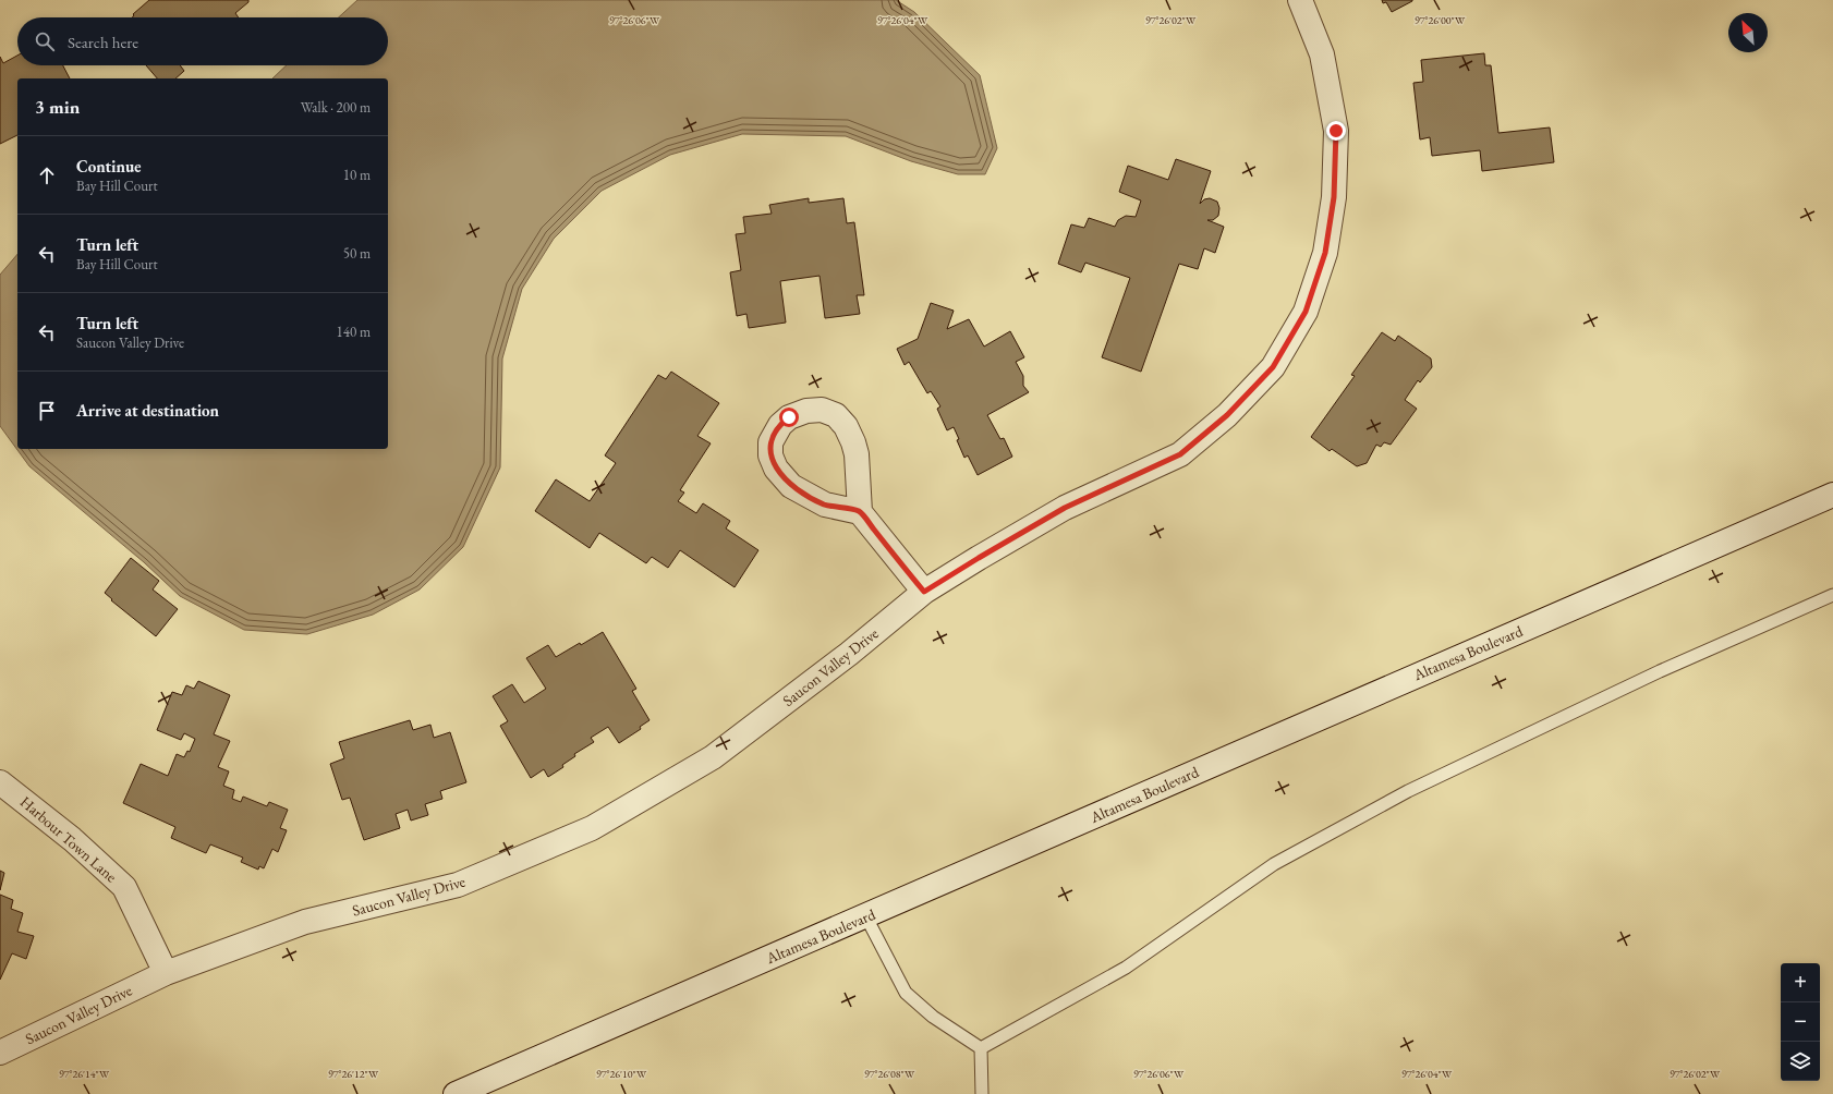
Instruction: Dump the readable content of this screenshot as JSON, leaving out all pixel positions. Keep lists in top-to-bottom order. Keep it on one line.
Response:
{"streets":{"street":["Altamesa Boulevard","Saucon Valley Drive","Harbour Town Lane"]},"crossings":[["Saucon Valley Drive","Harbour Town Lane"]],"north":"top left","page":{"search":"Search here","heading":["3 min","Walk · 200 m"],"list":[["Continue","Bay Hill Court","10 m"],["Turn left","Bay Hill Court","50 m"],["Turn left","Saucon Valley Drive","140 m"],"Arrive at destination"],"map_buttons":["+","−"]},"coordinates":["97°26'06\"W","97°26'04\"W","97°26'02\"W","97°26'00\"W","97°26'14\"W","97°26'12\"W","97°26'10\"W","97°26'08\"W"]}
